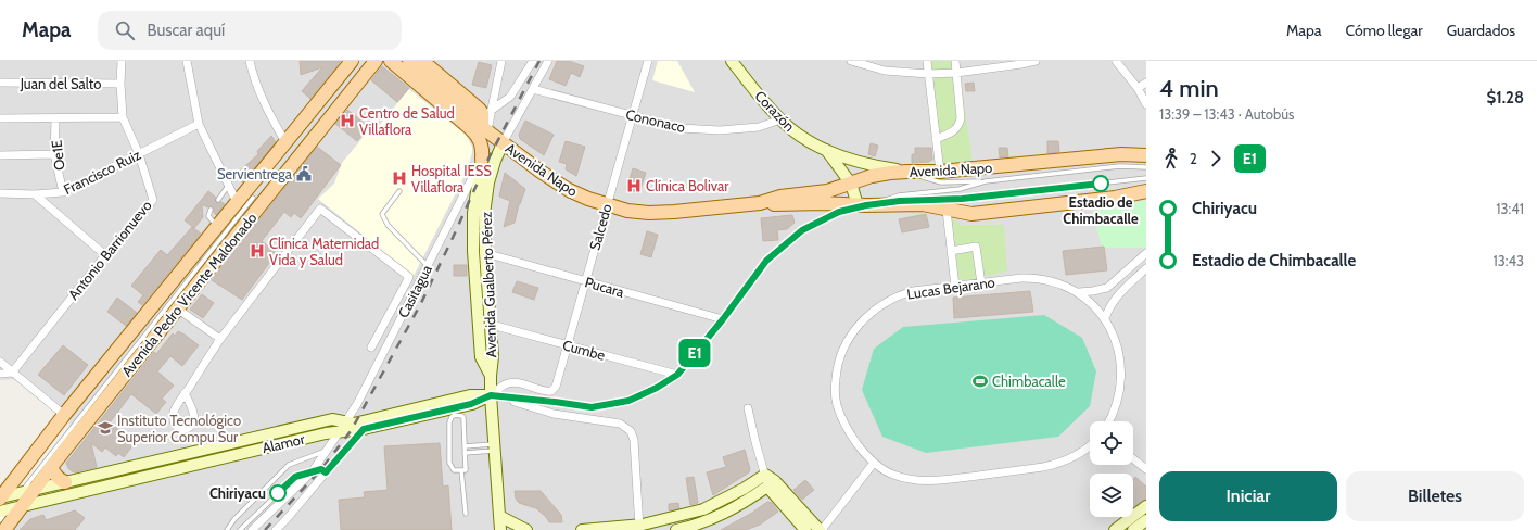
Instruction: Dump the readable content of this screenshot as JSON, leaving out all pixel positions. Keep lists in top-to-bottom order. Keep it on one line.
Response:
{"streets":{"main road":["Avenida Napo","Avenida Pedro Vicente Maldonado"],"street":["Juan del Salto","Corazón","Cononaco","Oe1E","Francisco Ruiz","Salcedo","Antonio Barrionuevo","Avenida Gualberto Pérez","Pucara","Lucas Bejarano","Casitagua","Cumbe","Alamor"]},"crossings":[["Juan del Salto","Antonio Barrionuevo"],["Corazón","Cononaco"],["Corazón","Avenida Napo"],["Cononaco","Salcedo"],["Oe1E","Francisco Ruiz"],["Avenida Napo","Salcedo"],["Avenida Napo","Avenida Gualberto Pérez"],["Francisco Ruiz","Antonio Barrionuevo"],["Salcedo","Pucara"],["Salcedo","Cumbe"],["Salcedo","Alamor"],["Avenida Gualberto Pérez","Pucara"],["Avenida Gualberto Pérez","Casitagua"],["Avenida Gualberto Pérez","Cumbe"],["Avenida Gualberto Pérez","Alamor"],["Casitagua","Alamor"],["Avenida Pedro Vicente Maldonado","Alamor"]],"places":{"hospital":["Centro de Salud Villaflora","Hospital IESS Villaflora","Clínica Bolivar","Clínica Maternidad Vida y Salud"],"public building":["Servientrega"],"other":["Estadio de Chimbacalle","Chiriyacu"],"sports":["Chimbacalle"],"school or university":["Instituto Tecnológico Superior Compu Sur"]},"lines":["bus line E1"],"page":{"header":"Mapa","search":"Buscar aquí","nav":["Mapa","Cómo llegar","Guardados"],"on_map":"E1","heading":["4 min","13:39 – 13:43 · Autobús","$1.28"],"legs":["2","E1"],"list":[{"name":"Chiriyacu","value":"13:41"},{"name":"Estadio de Chimbacalle","value":"13:43"}],"buttons":["Iniciar","Billetes"]}}
